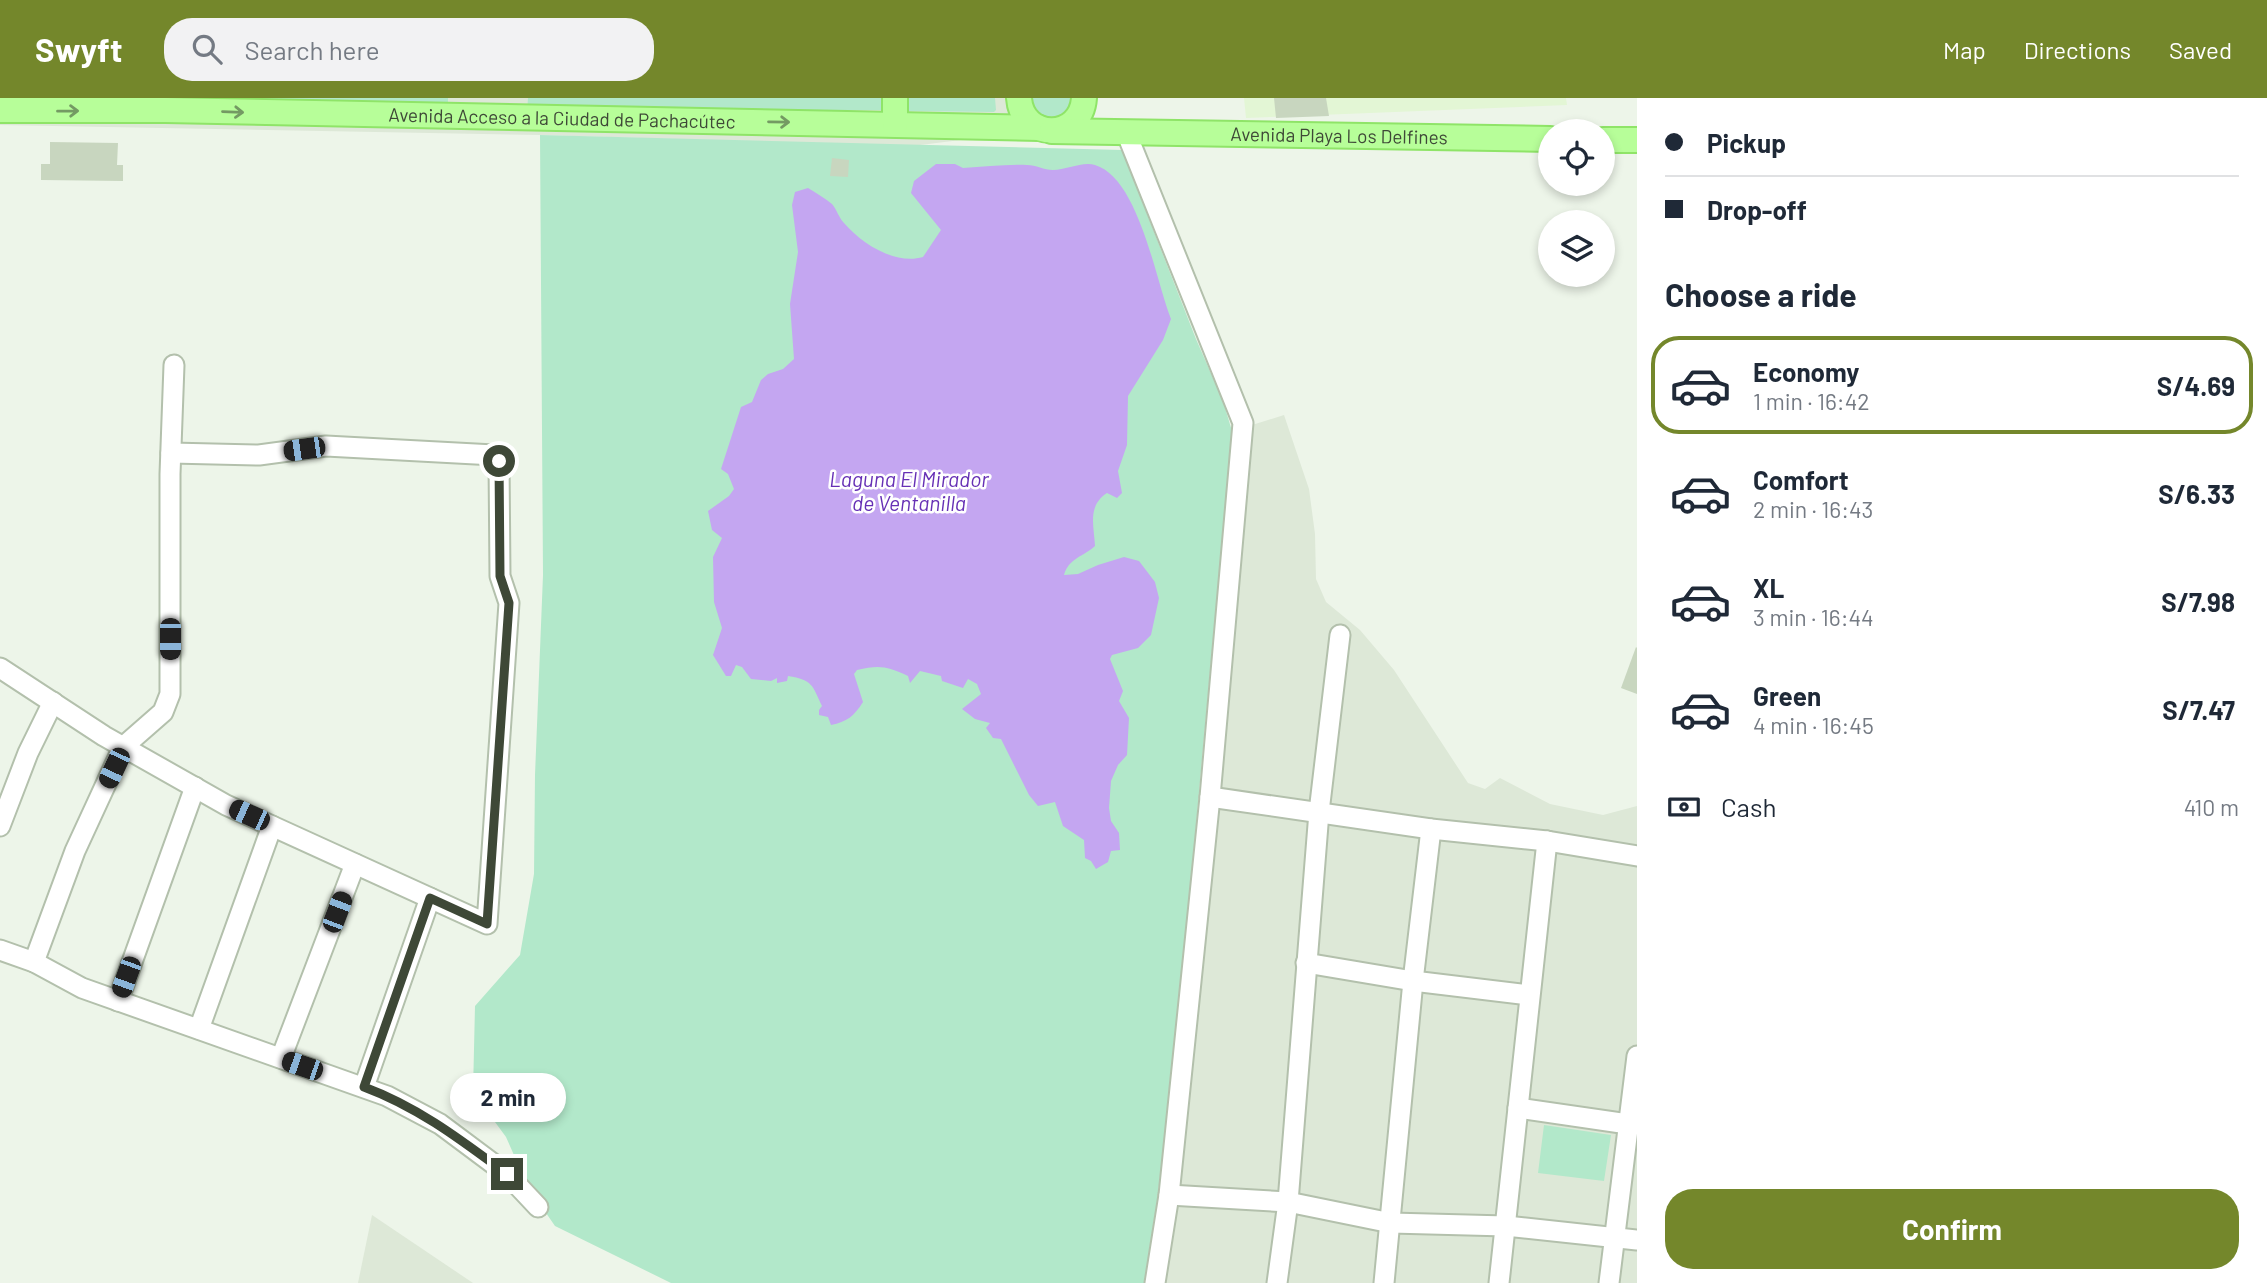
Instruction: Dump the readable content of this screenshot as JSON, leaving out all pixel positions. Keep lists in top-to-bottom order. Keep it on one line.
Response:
{"streets":{"main road":["Avenida Acceso a la Ciudad de Pachacútec","Avenida Playa Los Delfines"]},"crossings":[["Avenida Acceso a la Ciudad de Pachacútec","Avenida Playa Los Delfines"]],"one_way":["Avenida Acceso a la Ciudad de Pachacútec"],"water":["Laguna El Mirador de Ventanilla"],"page":{"header":"Swyft","search":"Search here","nav":["Map","Directions","Saved"],"banner":["Pickup","Drop-off"],"heading":"Choose a ride","list":[{"name":"Economy","note":"1 min · 16:42","value":"S/4.69"},{"name":"Comfort","note":"2 min · 16:43","value":"S/6.33"},{"name":"XL","note":"3 min · 16:44","value":"S/7.98"},{"name":"Green","note":"4 min · 16:45","value":"S/7.47"}],"pay":["Cash","410 m"],"bubble":"2 min","buttons":"Confirm"}}
